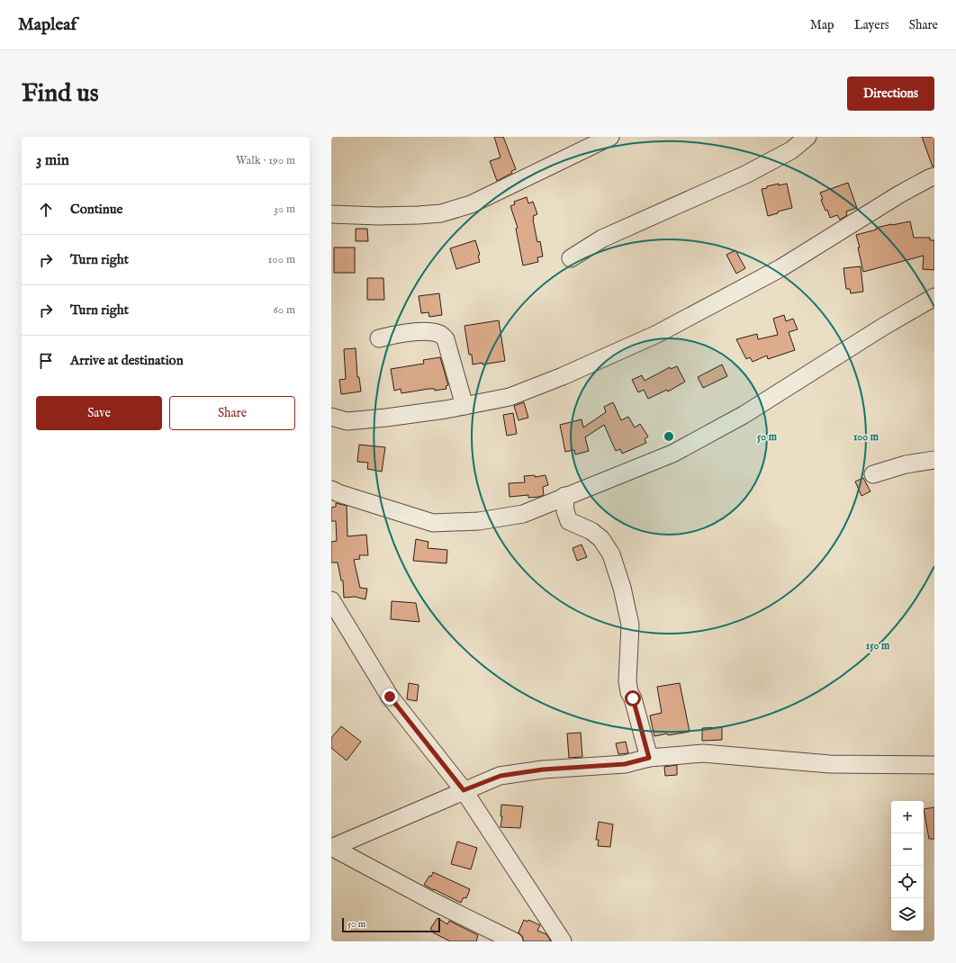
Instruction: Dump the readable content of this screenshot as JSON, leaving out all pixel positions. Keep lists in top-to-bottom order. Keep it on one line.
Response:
{"scale_bar":"50 m","page":{"header":"Mapleaf","nav":["Map","Layers","Share"],"buttons":["Directions",["Save","Share"]],"title":"Find us","heading":["3 min","Walk · 190 m"],"list":[["Continue","30 m"],["Turn right","100 m"],["Turn right","60 m"],"Arrive at destination"],"map_buttons":["+","−"],"scale":"50 m"},"rings":["50 m","100 m","150 m"]}
